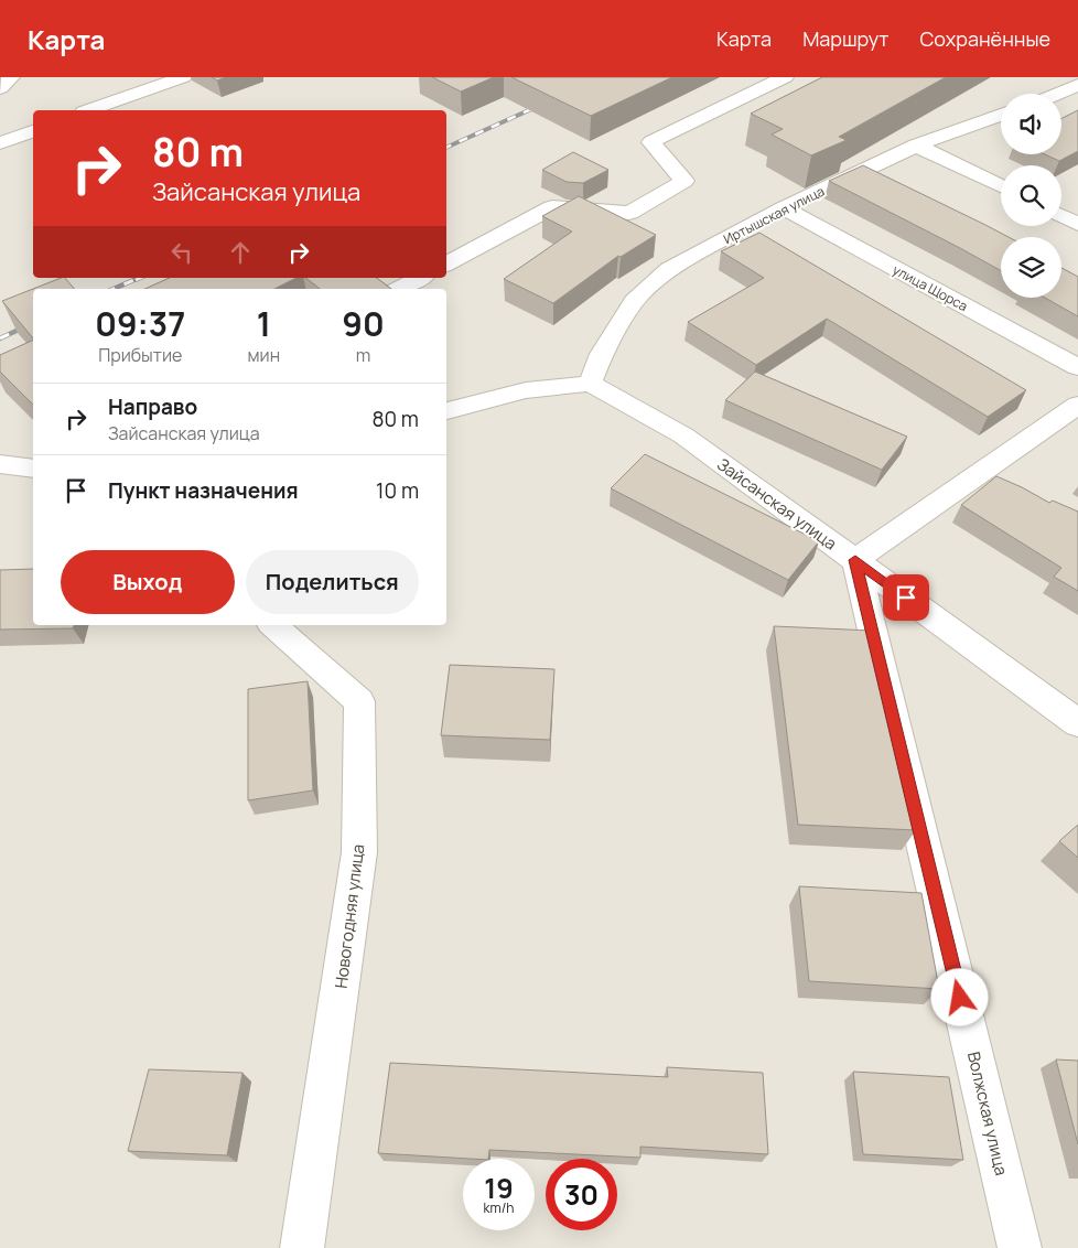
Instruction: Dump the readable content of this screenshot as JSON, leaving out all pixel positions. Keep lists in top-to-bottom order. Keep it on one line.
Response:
{"streets":{"street":["Иртышская улица","улица Щорса","Зайсанская улица","Новогодняя улица","Волжская улица"]},"crossings":[["Иртышская улица","улица Щорса"],["Иртышская улица","Зайсанская улица"],["Зайсанская улица","Волжская улица"]],"page":{"header":"Карта","nav":["Карта","Маршрут","Сохранённые"],"turn":["80 m","Зайсанская улица"],"eta":["09:37","Прибытие","1","мин","90","m"],"list":[{"name":"Направо","note":"Зайсанская улица","value":"80 m"},{"name":"Пункт назначения","value":"10 m"}],"buttons":["Выход","Поделиться"],"speed":"19 km/h","limit":"30"}}
